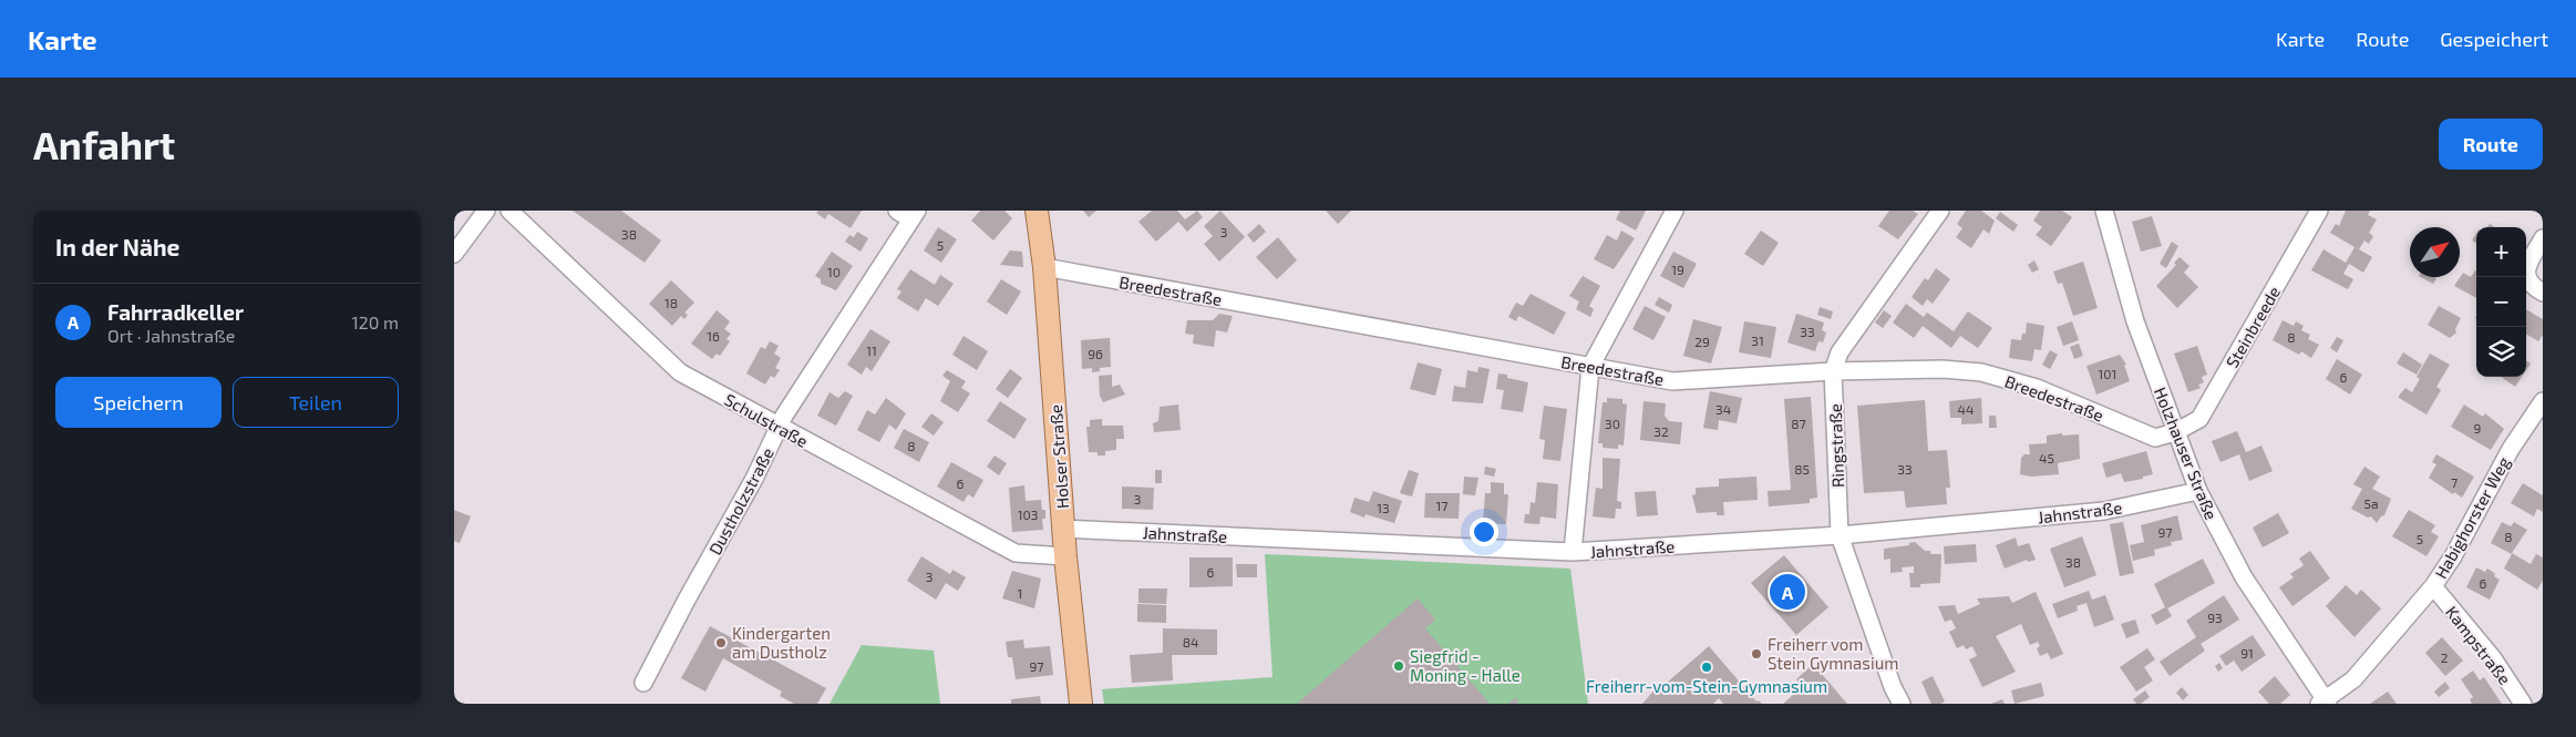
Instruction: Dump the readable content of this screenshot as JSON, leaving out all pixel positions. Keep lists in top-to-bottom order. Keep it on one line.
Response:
{"streets":{"main road":["Holser Straße"],"street":["Breedestraße","Steinbreede","Schulstraße","Ringstraße","Holzhauser Straße","Dustholzstraße","Jahnstraße","Habighorster Weg","Kampstraße"]},"crossings":[["Breedestraße","Steinbreede"],["Breedestraße","Ringstraße"],["Breedestraße","Holzhauser Straße"],["Breedestraße","Holser Straße"],["Steinbreede","Holzhauser Straße"],["Schulstraße","Holser Straße"],["Schulstraße","Dustholzstraße"],["Ringstraße","Jahnstraße"],["Holzhauser Straße","Jahnstraße"],["Holzhauser Straße","Habighorster Weg"],["Holser Straße","Jahnstraße"],["Habighorster Weg","Kampstraße"]],"places":["Kindergarten am Dustholz","Freiherr vom Stein Gymnasium","Siegfrid - Moning - Halle","Freiherr-vom-Stein-Gymnasium"],"house_numbers":["3","38","5","19","10","18","33","16","8","31","29","11","96","101","6","34","44","30","87","9","32","8","45","85","33","7","6","3","5a","17","13","103","97","8","5","38","6","3","6","1","93","84","91","2","97"],"north":"top right","page":{"header":"Karte","nav":["Karte","Route","Gespeichert"],"buttons":["Route",["Speichern","Teilen"]],"title":"Anfahrt","heading":"In der Nähe","map_buttons":["+","−"],"list":[{"mark":"A","name":"Fahrradkeller","note":"Ort · Jahnstraße","value":"120 m"}],"pins":"A"}}
